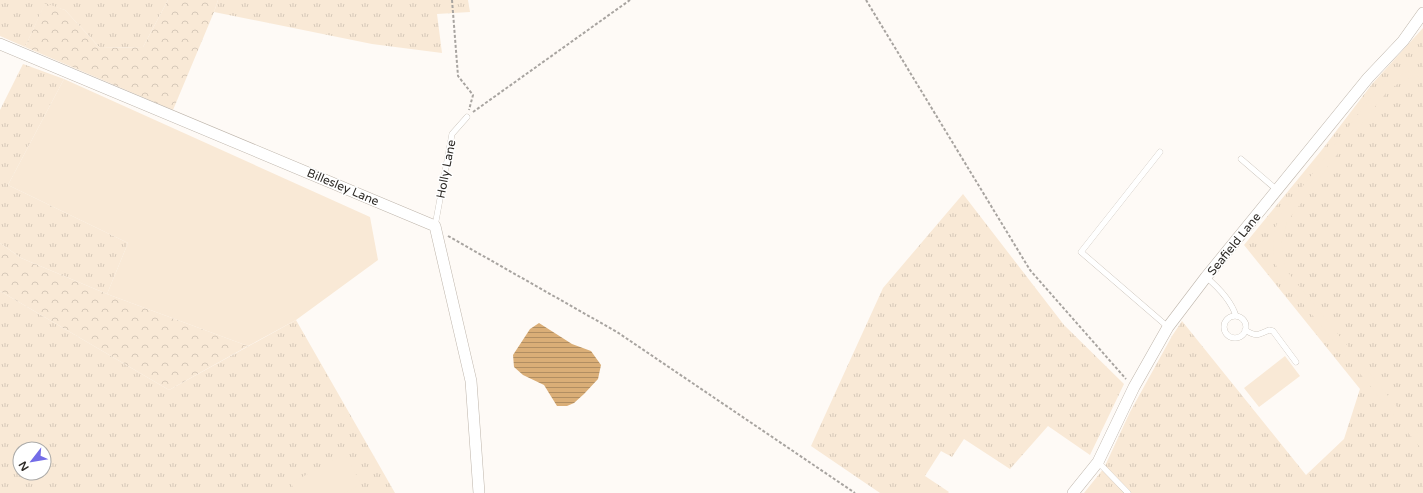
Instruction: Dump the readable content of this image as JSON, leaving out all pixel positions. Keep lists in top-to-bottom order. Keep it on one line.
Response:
{"streets":{"street":["Billesley Lane","Seafield Lane"],"lane":["Holly Lane"]},"crossings":[["Holly Lane","Billesley Lane"]],"north":"bottom left"}
